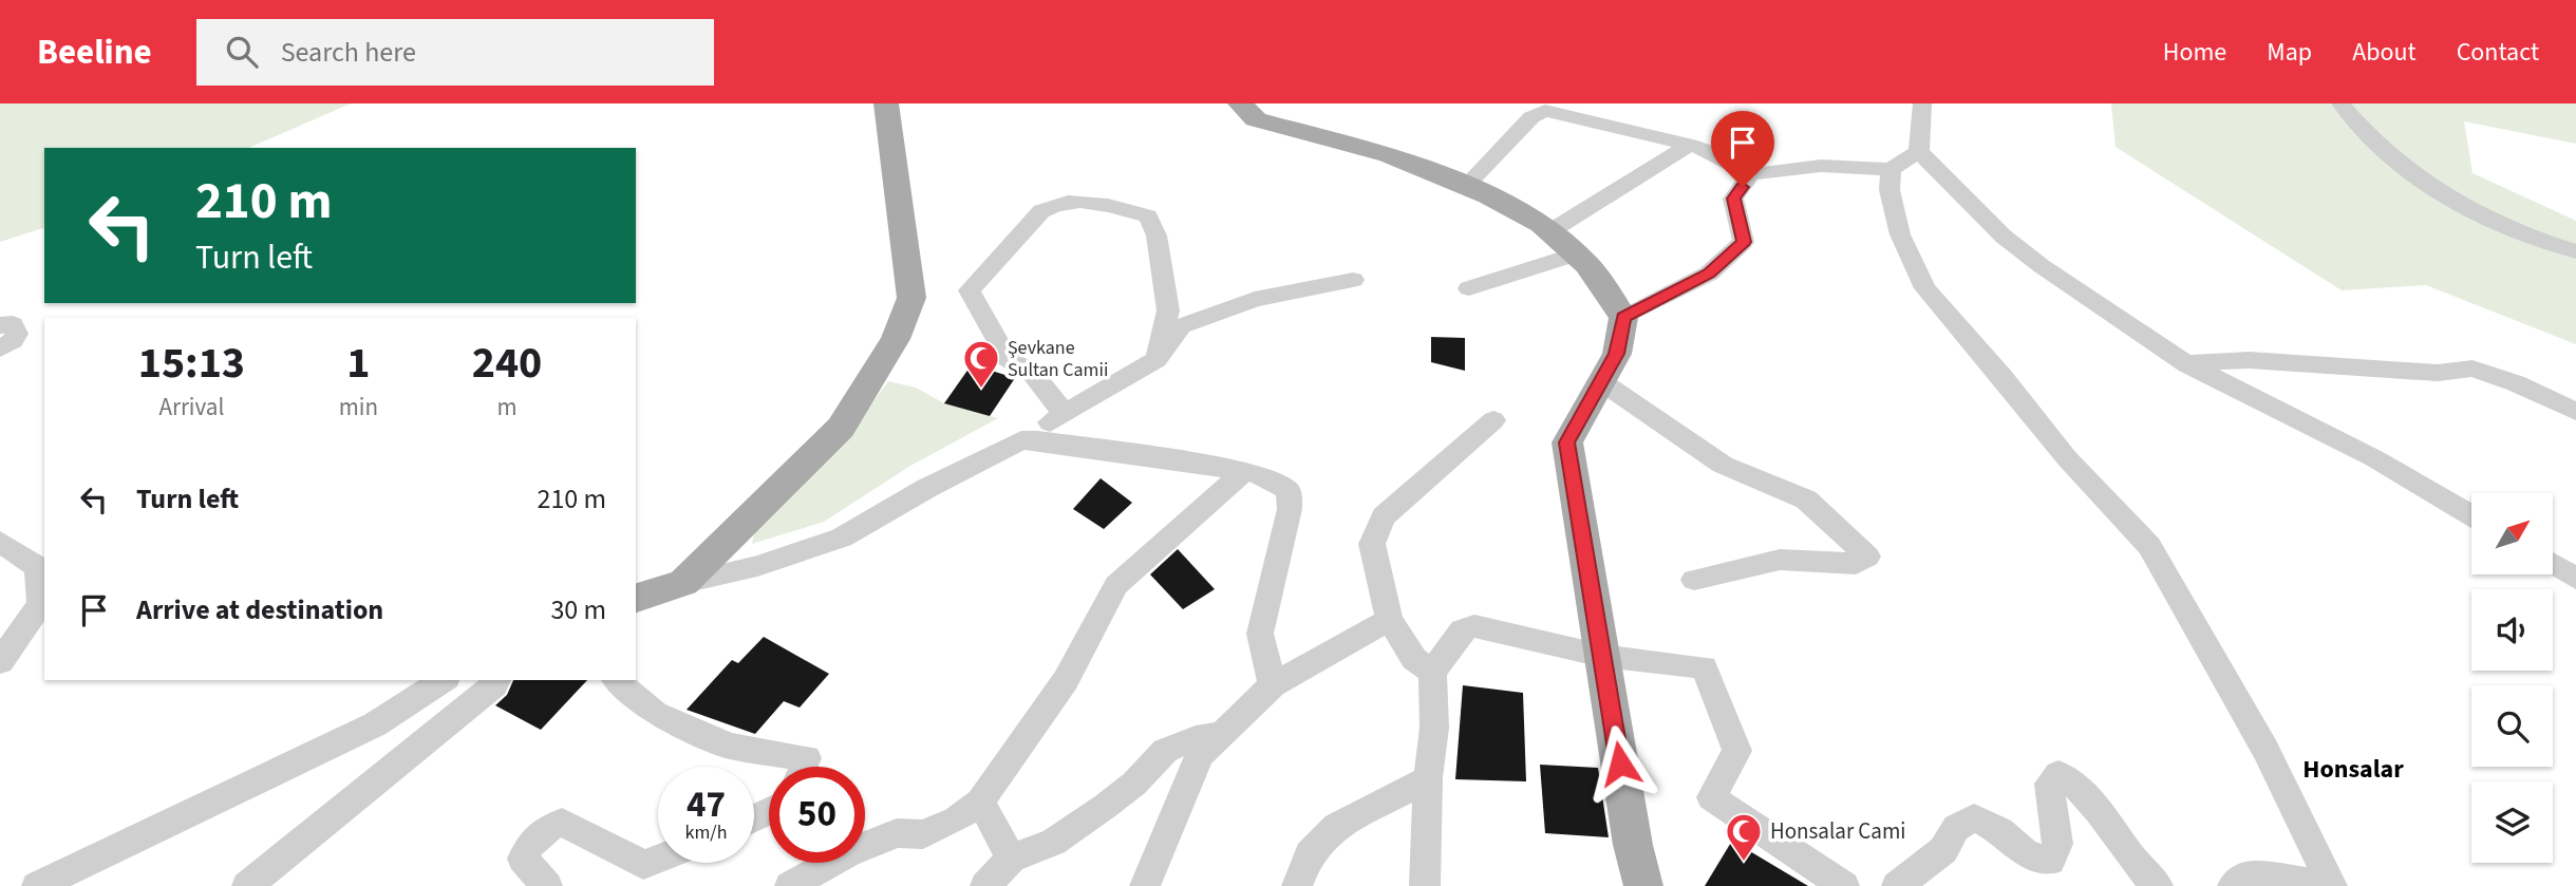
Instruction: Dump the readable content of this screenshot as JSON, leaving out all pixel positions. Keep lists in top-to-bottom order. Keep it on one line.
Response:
{"districts":["Honsalar"],"places":{"mosque":["Şevkane Sultan Camii","Honsalar Cami"]},"north":"top right","page":{"header":"Beeline","search":"Search here","nav":["Home","Map","About","Contact"],"turn":["210 m","Turn left"],"eta":["15:13","Arrival","1","min","240","m"],"list":[{"name":"Turn left","value":"210 m"},{"name":"Arrive at destination","value":"30 m"}],"speed":"47 km/h","limit":"50"}}
